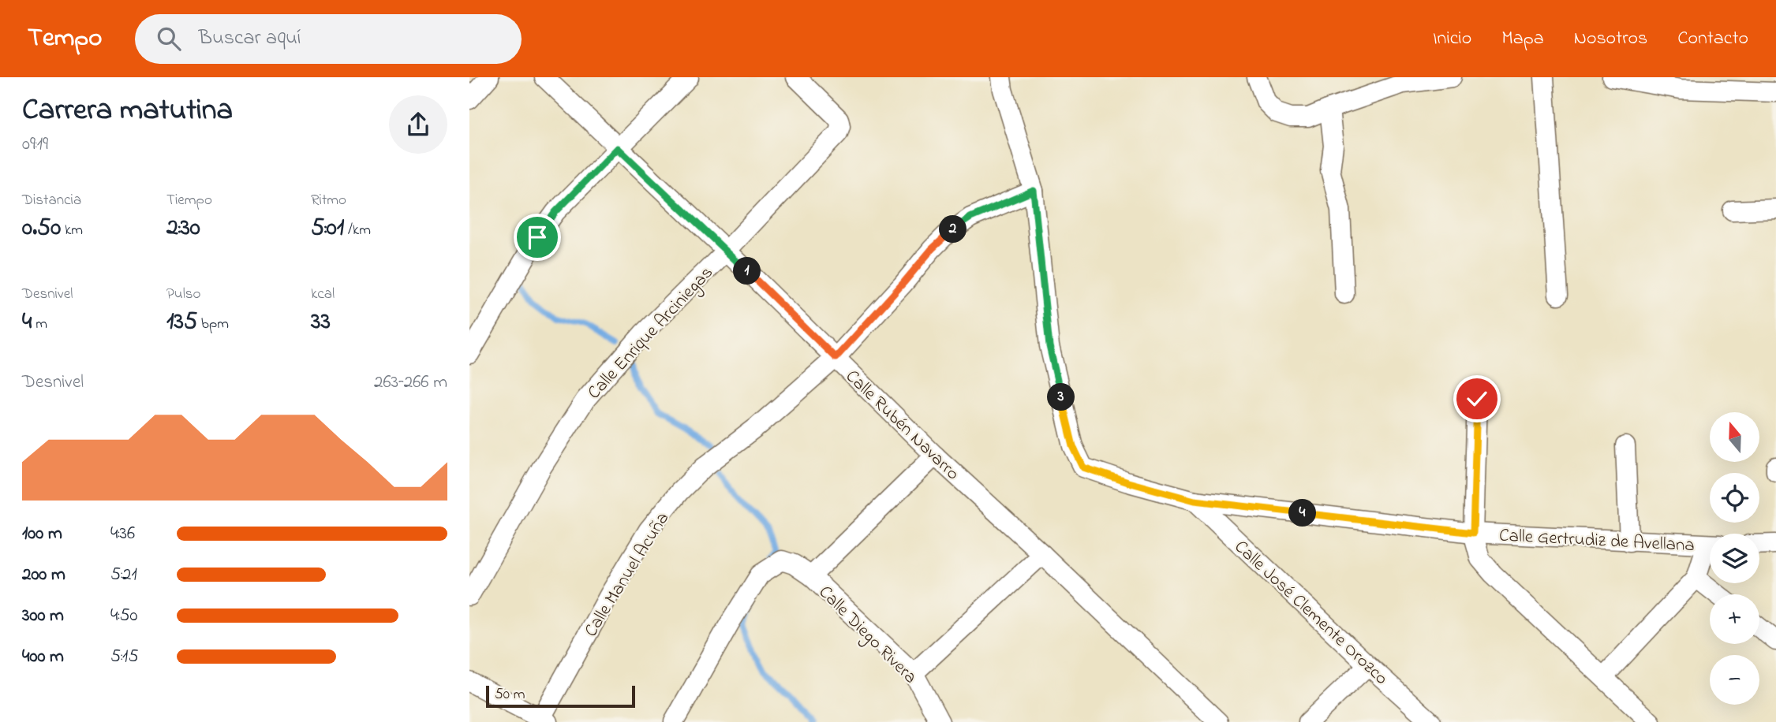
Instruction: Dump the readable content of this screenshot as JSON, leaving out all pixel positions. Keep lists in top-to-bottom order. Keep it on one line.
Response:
{"streets":{"street":["Calle Enrique Arciniegas","Calle Rubén Navarro","Calle Gertrudiz de Avellana","Calle Manuel Acuña","Calle José Clemente Orozco","Calle Diego Rivera"]},"crossings":[["Calle Enrique Arciniegas","Calle Rubén Navarro"],["Calle Rubén Navarro","Calle Manuel Acuña"],["Calle Gertrudiz de Avellana","Calle Manuel Acuña"],["Calle Gertrudiz de Avellana","Calle José Clemente Orozco"]],"scale_bar":"50 m","north":"top","page":{"header":"Tempo","search":"Buscar aquí","nav":["Inicio","Mapa","Nosotros","Contacto"],"heading":["Carrera matutina","09:19"],"stats":[["Distancia","0.50 km"],["Tiempo","2:30"],["Ritmo","5:01 /km"],["Desnivel","4 m"],["Pulso","135 bpm"],["kcal","33"]],"pins":["2","1","3","4"],"chart":["Desnivel","263–266 m"],"map_buttons":["+","−"],"list":[{"name":"100 m","note":"4:36"},{"name":"200 m","note":"5:21"},{"name":"300 m","note":"4:50"},{"name":"400 m","note":"5:15"}],"scale":"50 m"}}
